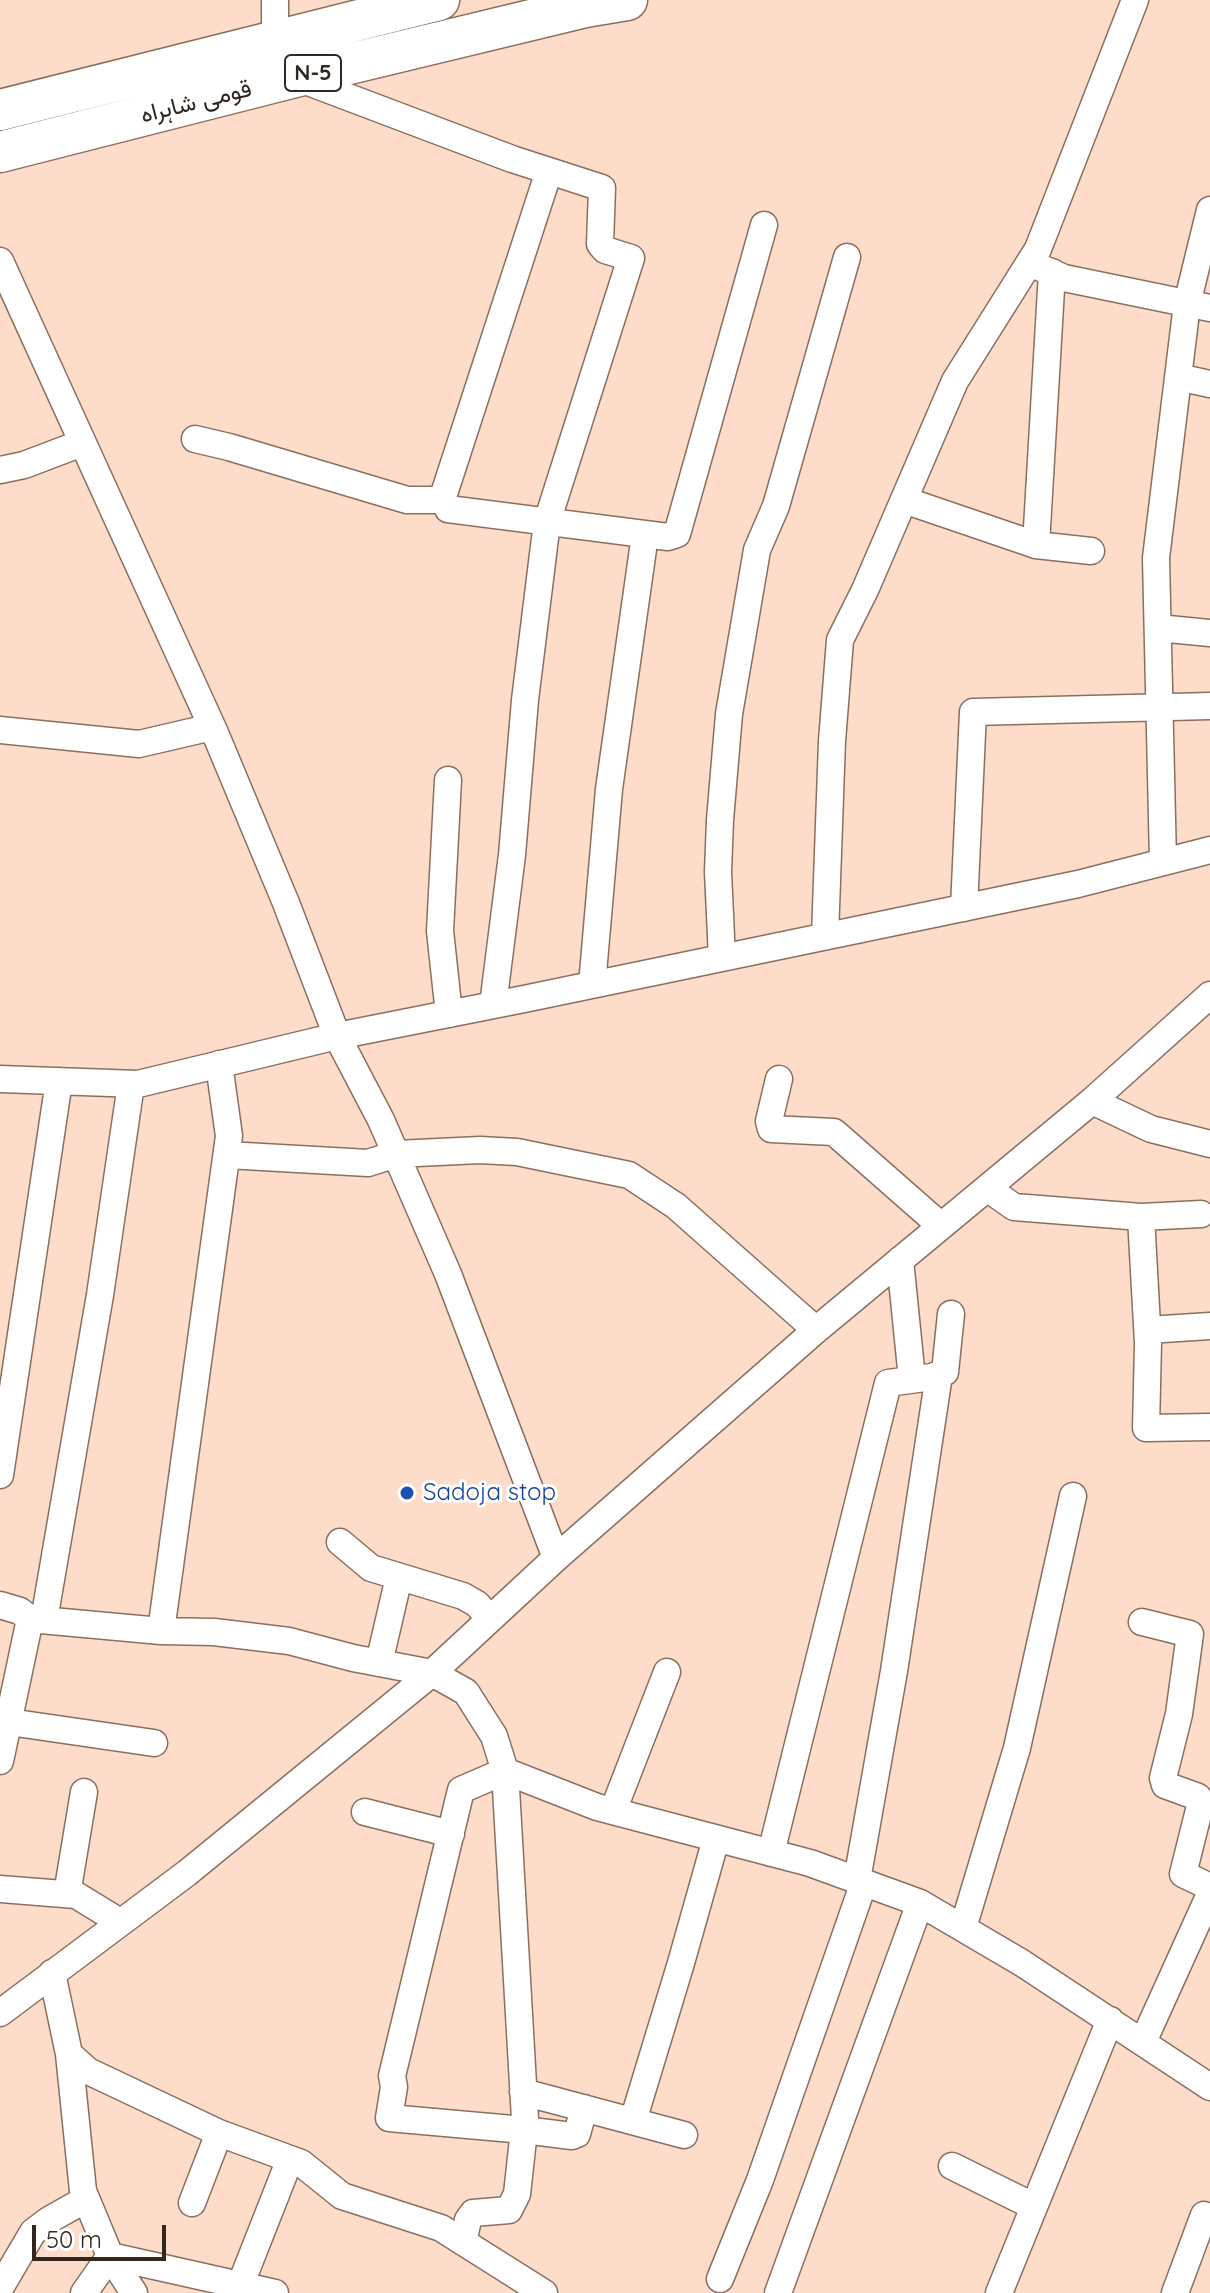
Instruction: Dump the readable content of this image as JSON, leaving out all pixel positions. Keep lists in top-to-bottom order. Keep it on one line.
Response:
{"streets":{"highway":["N-5","قومی شاہراہ"]},"places":["Sadoja stop"],"scale_bar":"50 m"}
